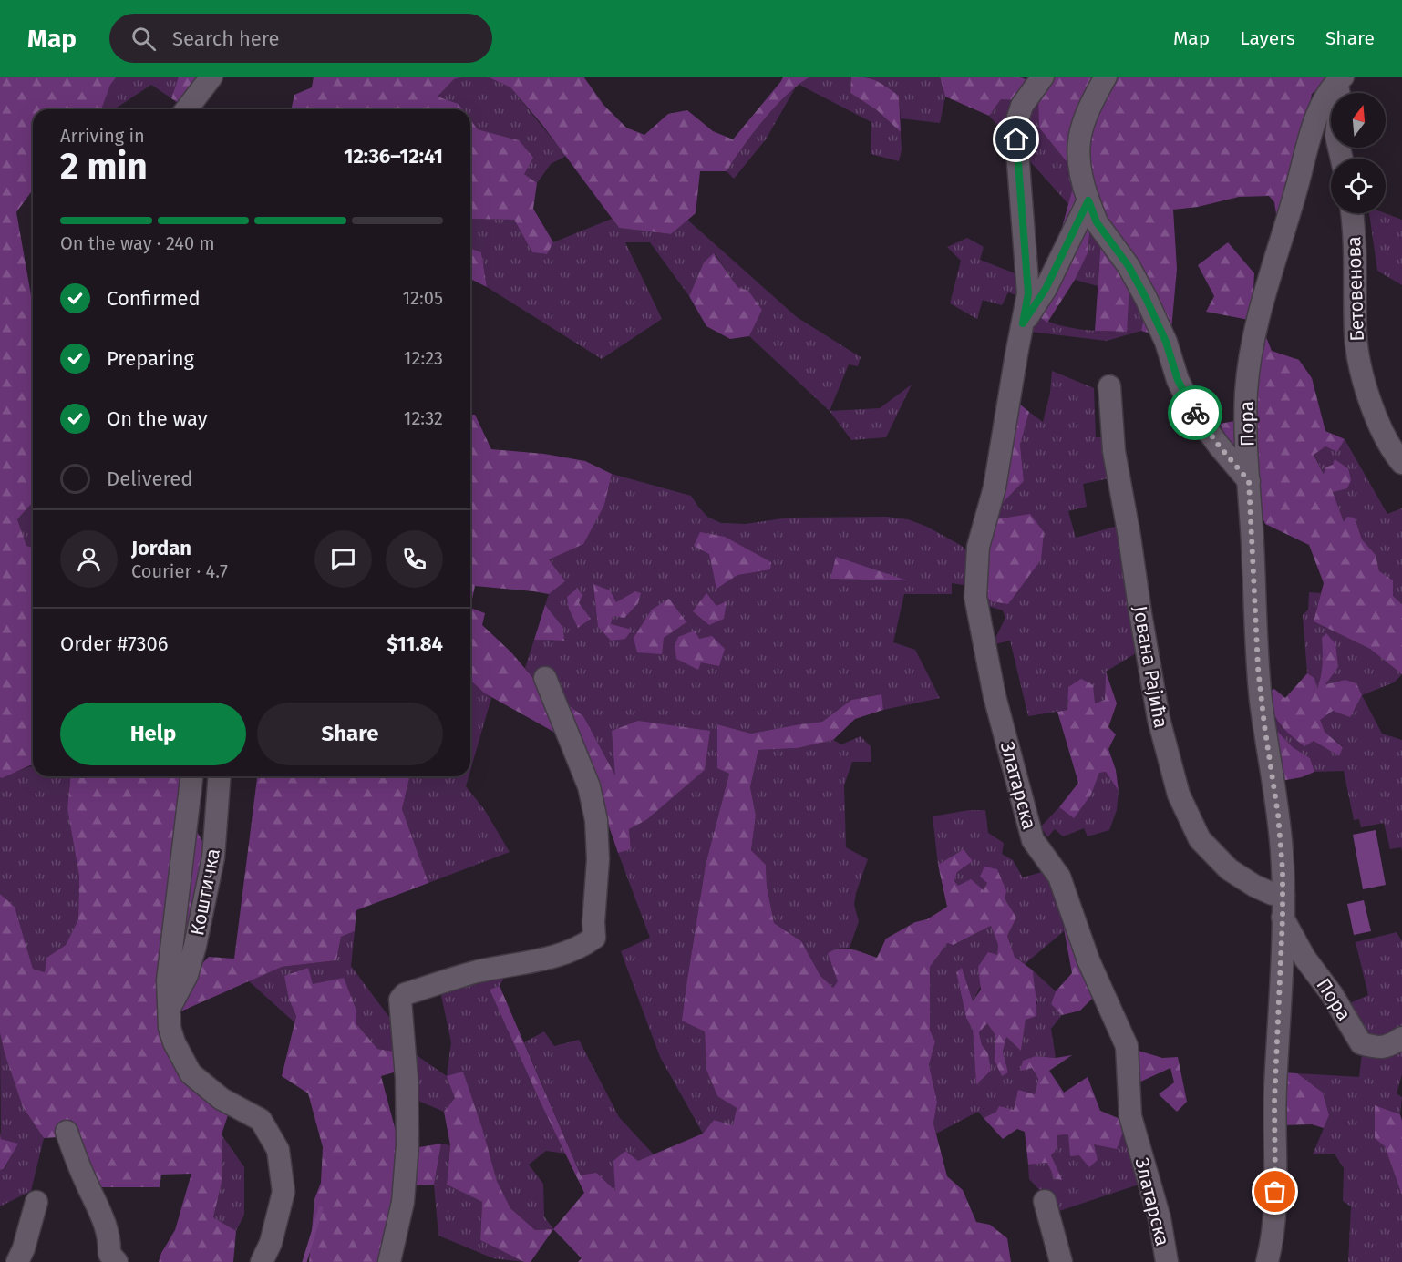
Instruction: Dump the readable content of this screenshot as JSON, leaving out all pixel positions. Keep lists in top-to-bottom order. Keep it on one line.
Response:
{"streets":{"street":["Бетовенова","Пора","Јована Рајића","Златарска","Коштичка"]},"crossings":[["Пора","Јована Рајића"]],"north":"top","page":{"header":"Map","search":"Search here","nav":["Map","Layers","Share"],"heading":["2 min","Arriving in","12:36–12:41"],"panel":["Jordan","Courier · 4.7","Order #7306","$11.84"],"bar":"On the way · 240 m","list":[["Confirmed","12:05"],["Preparing","12:23"],["On the way","12:32"],"Delivered"],"buttons":["Help","Share"]}}
